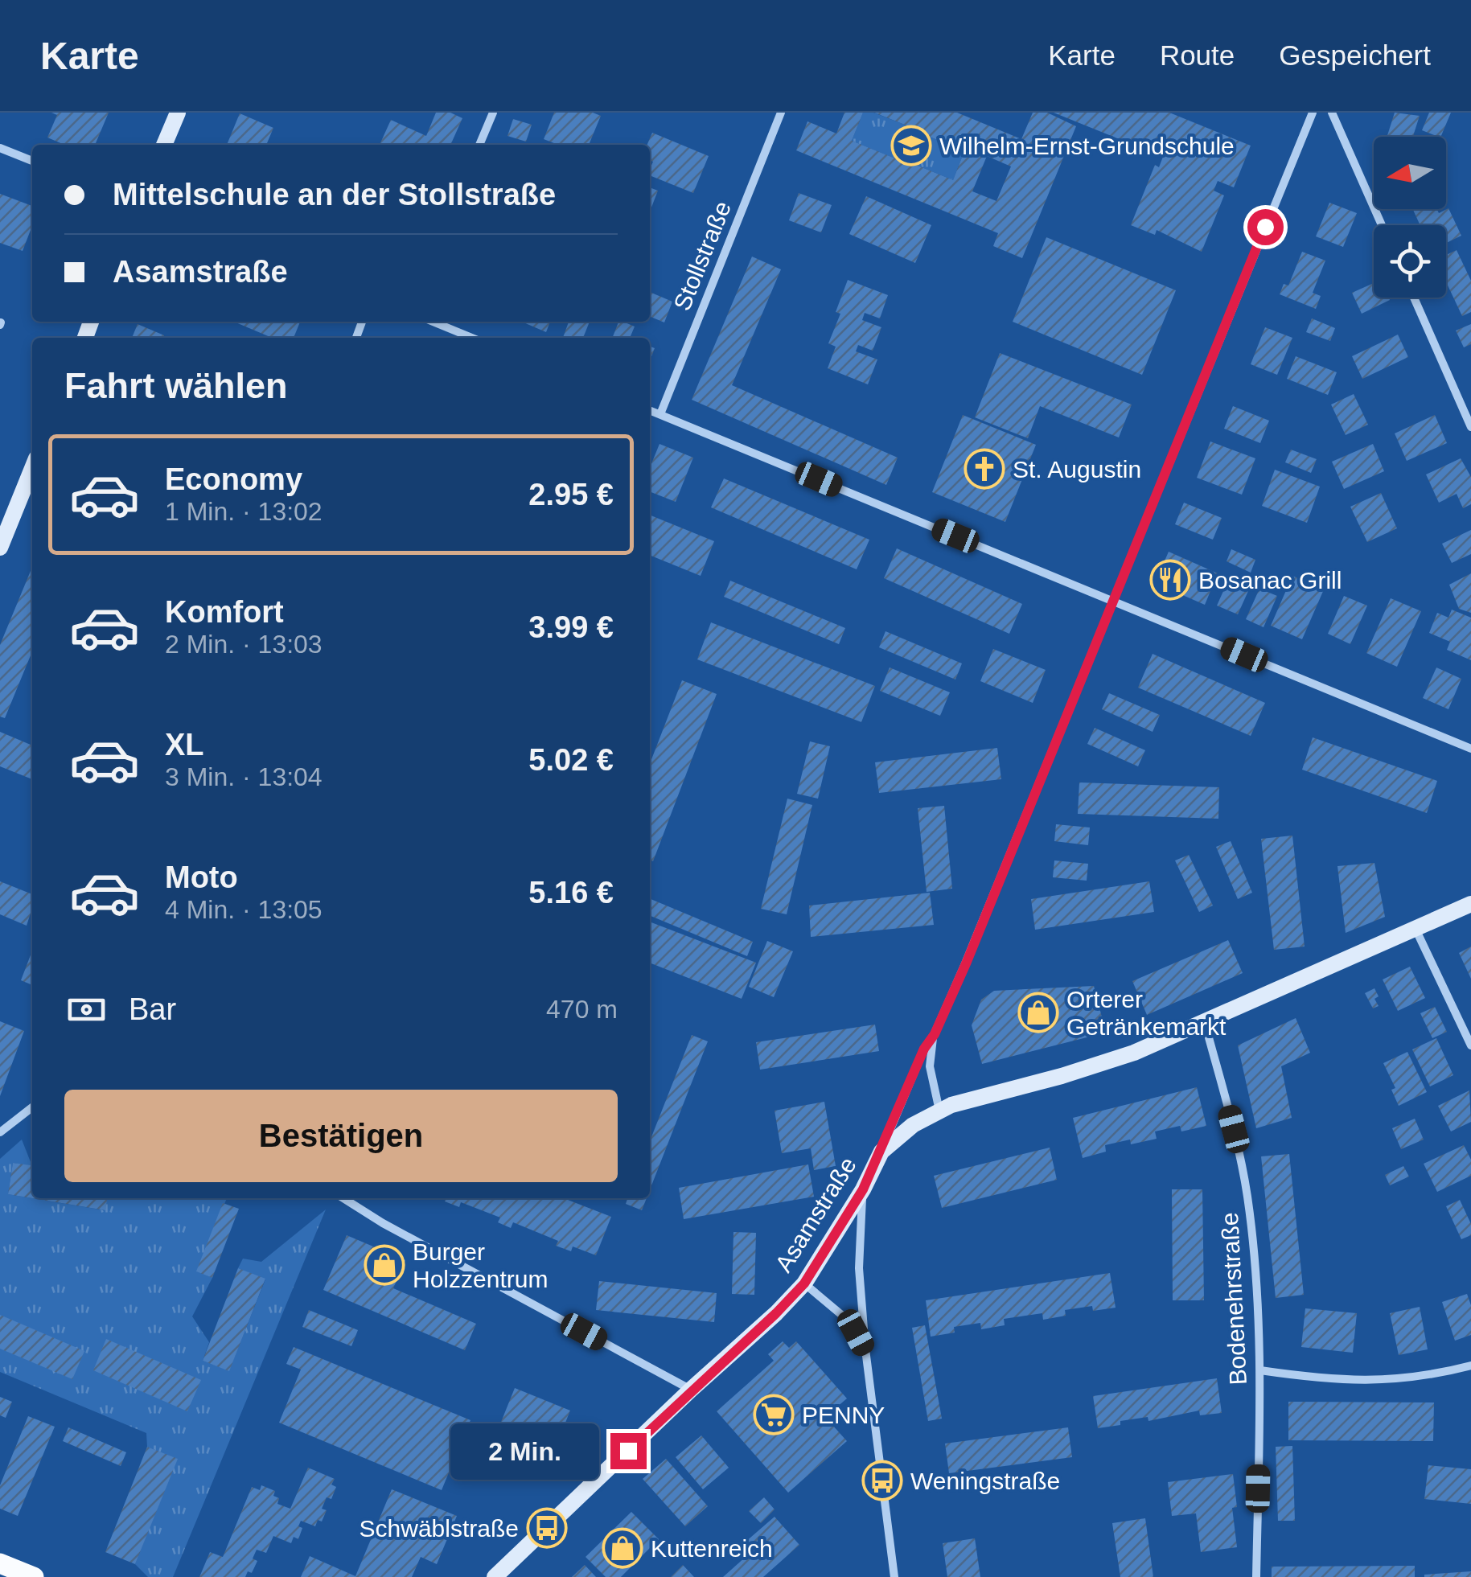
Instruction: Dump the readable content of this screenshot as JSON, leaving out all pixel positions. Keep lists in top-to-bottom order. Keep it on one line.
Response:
{"streets":{"street":["Stollstraße","Asamstraße","Bodenehrstraße"]},"crossings":[["Asamstraße","Bodenehrstraße"]],"places":{"school or university":["Wilhelm-Ernst-Grundschule"],"church":["St. Augustin"],"restaurant":["Bosanac Grill"],"shop":["Orterer Getränkemarkt","Burger Holzzentrum","Kuttenreich"],"supermarket":["PENNY"],"bus stop":["Weningstraße","Schwäblstraße"]},"north":"left","page":{"header":"Karte","nav":["Karte","Route","Gespeichert"],"banner":["Mittelschule an der Stollstraße","Asamstraße"],"heading":"Fahrt wählen","list":[{"name":"Economy","note":"1 Min. · 13:02","value":"2.95 €"},{"name":"Komfort","note":"2 Min. · 13:03","value":"3.99 €"},{"name":"XL","note":"3 Min. · 13:04","value":"5.02 €"},{"name":"Moto","note":"4 Min. · 13:05","value":"5.16 €"}],"pay":["Bar","470 m"],"buttons":"Bestätigen","bubble":"2 Min."}}
